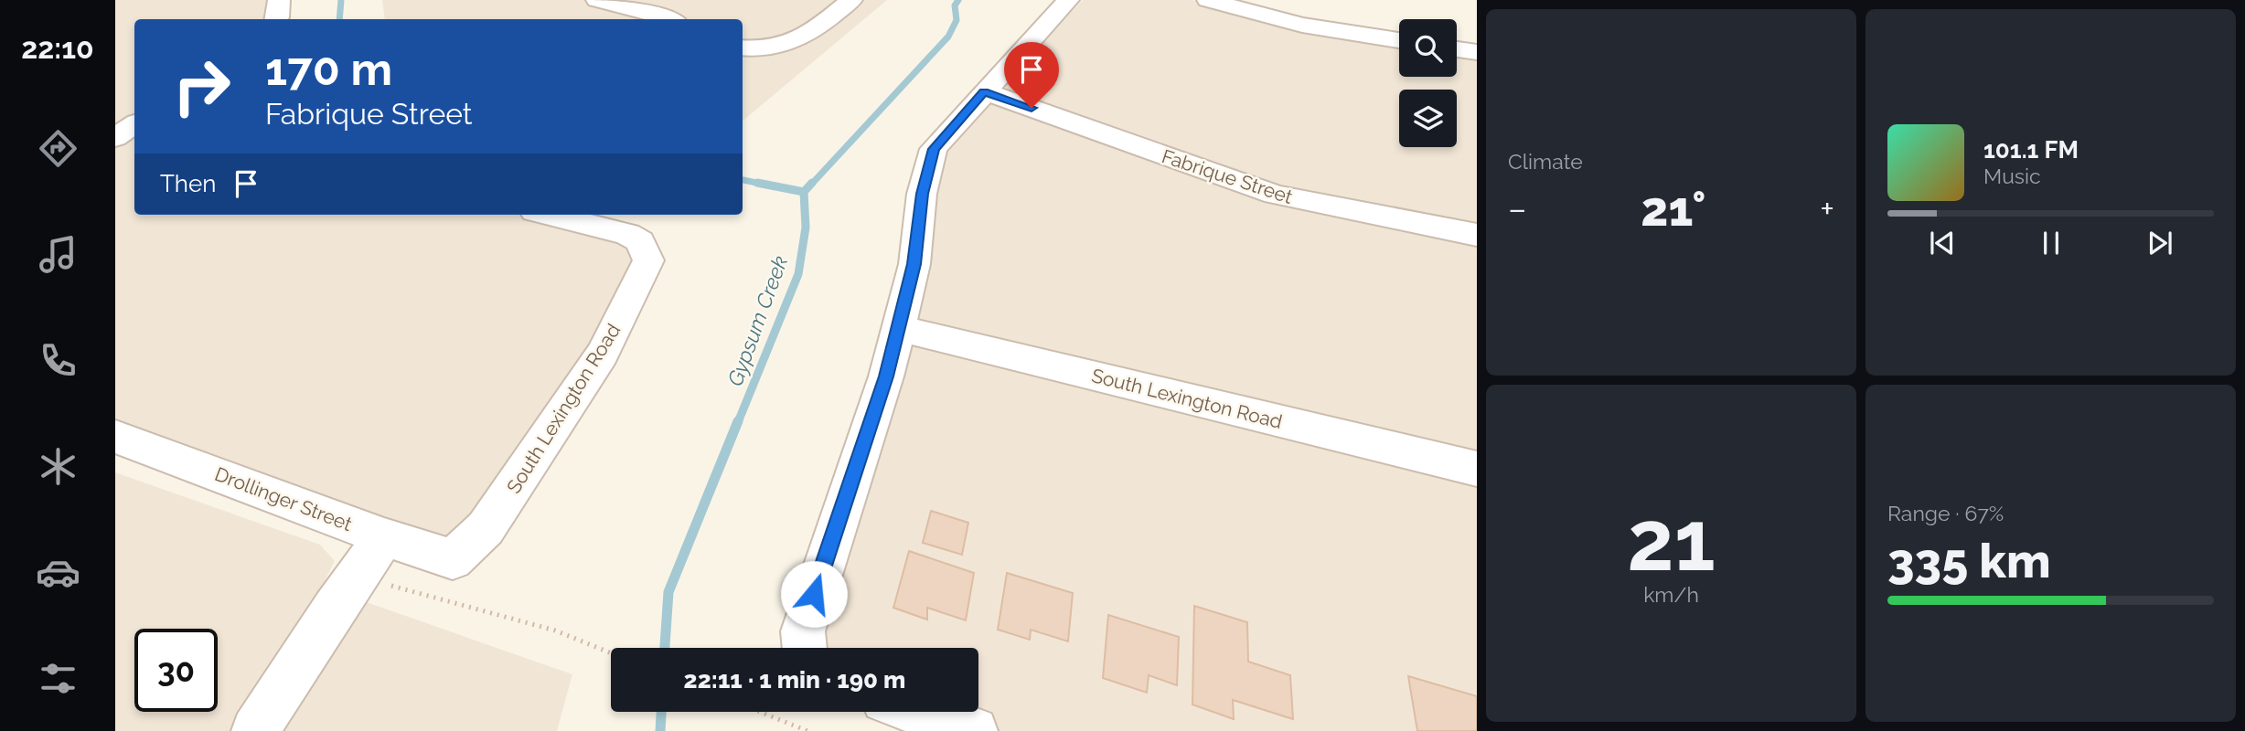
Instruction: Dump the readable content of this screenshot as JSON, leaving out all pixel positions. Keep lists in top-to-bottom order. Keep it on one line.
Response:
{"streets":{"street":["Fabrique Street","South Lexington Road","Drollinger Street"]},"crossings":[["South Lexington Road","Drollinger Street"]],"water":["Gypsum Creek"],"page":{"tabs":"22:10","tile":["Climate",["21","km/h"],["Range · 67%","335 km"]],"turn":["170 m","Fabrique Street"],"song":["101.1 FM","Music"],"then":"Then","heat":["−","21°","+"],"limit":"30","trip":"22:11 · 1 min · 190 m"}}
